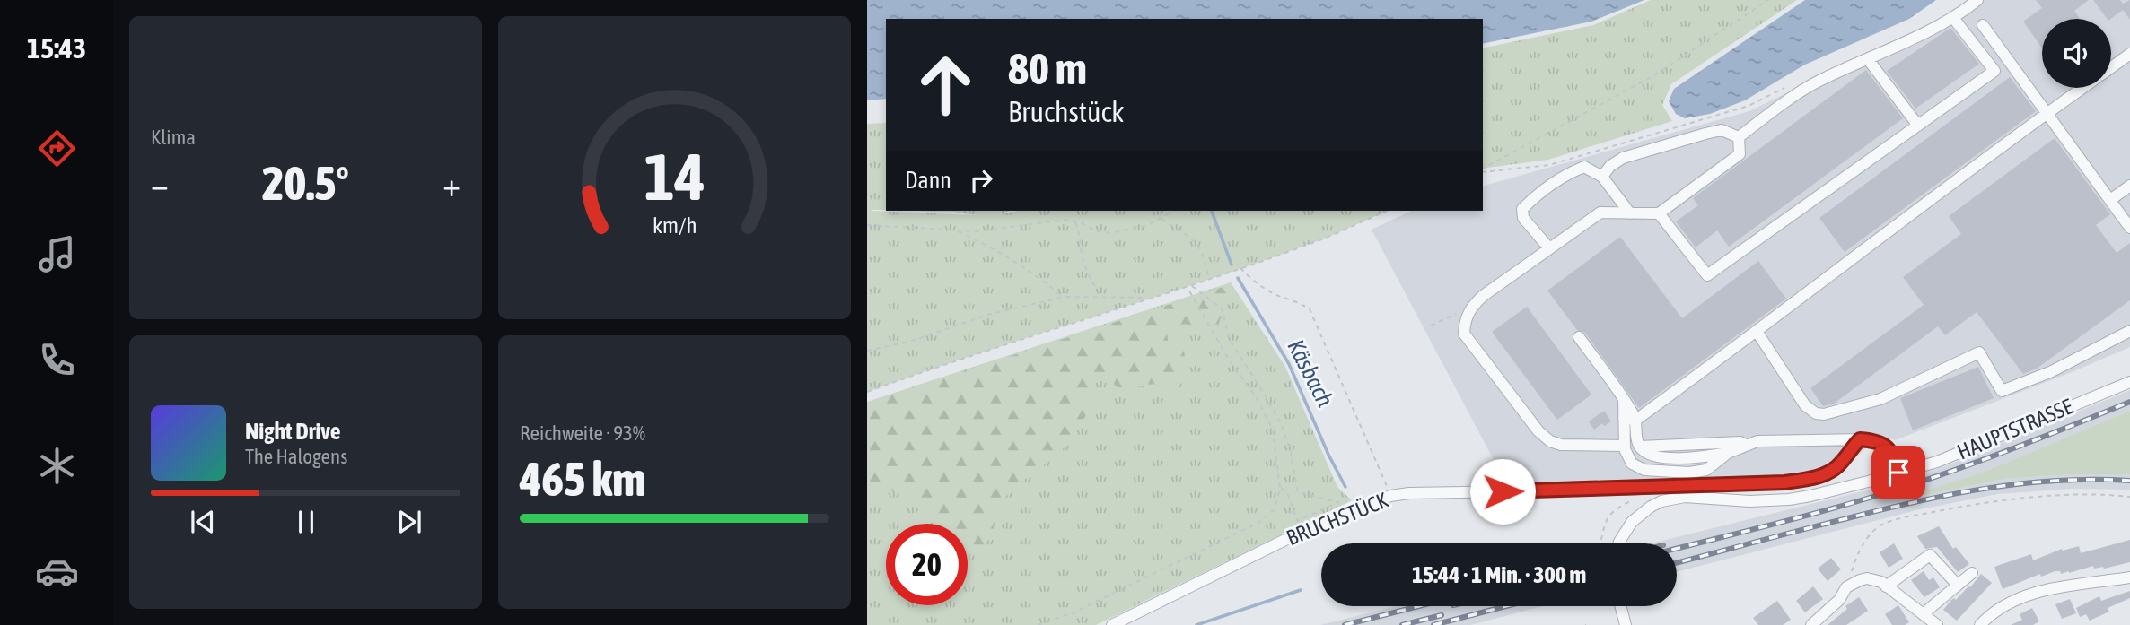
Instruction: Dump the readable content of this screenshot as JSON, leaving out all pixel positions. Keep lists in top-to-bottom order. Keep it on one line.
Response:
{"streets":{"street":["HAUPTSTRASSE","BRUCHSTÜCK"]},"water":["Käsbach"],"page":{"tabs":"15:43","tile":["Klima",["Reichweite · 93%","465 km"]],"turn":["80 m","Bruchstück"],"then":"Dann","heat":["−","20.5°","+"],"song":["Night Drive","The Halogens"],"limit":"20","trip":"15:44 · 1 Min. · 300 m","gauge":["14","km/h"]}}
